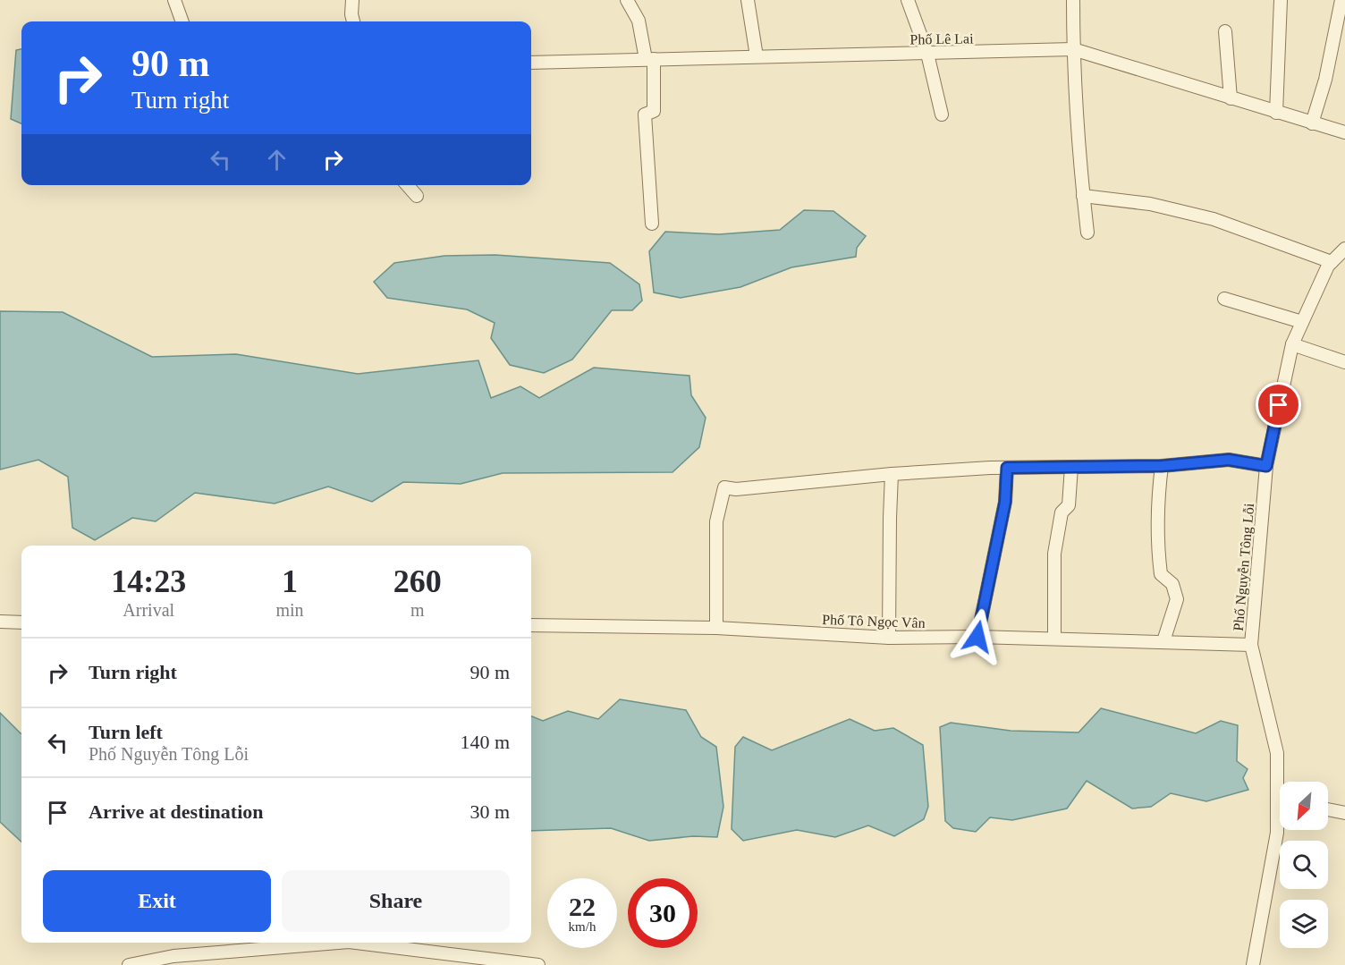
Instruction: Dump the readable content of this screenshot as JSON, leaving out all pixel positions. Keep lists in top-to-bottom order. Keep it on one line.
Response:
{"streets":{"street":["Phố Lê Lai","Phố Nguyễn Tông Lỗi","Phố Tô Ngọc Vân"]},"crossings":[["Phố Nguyễn Tông Lỗi","Phố Tô Ngọc Vân"]],"north":"bottom left","page":{"turn":["90 m","Turn right"],"eta":["14:23","Arrival","1","min","260","m"],"list":[{"name":"Turn right","value":"90 m"},{"name":"Turn left","note":"Phố Nguyễn Tông Lỗi","value":"140 m"},{"name":"Arrive at destination","value":"30 m"}],"buttons":["Exit","Share"],"speed":"22 km/h","limit":"30"}}
